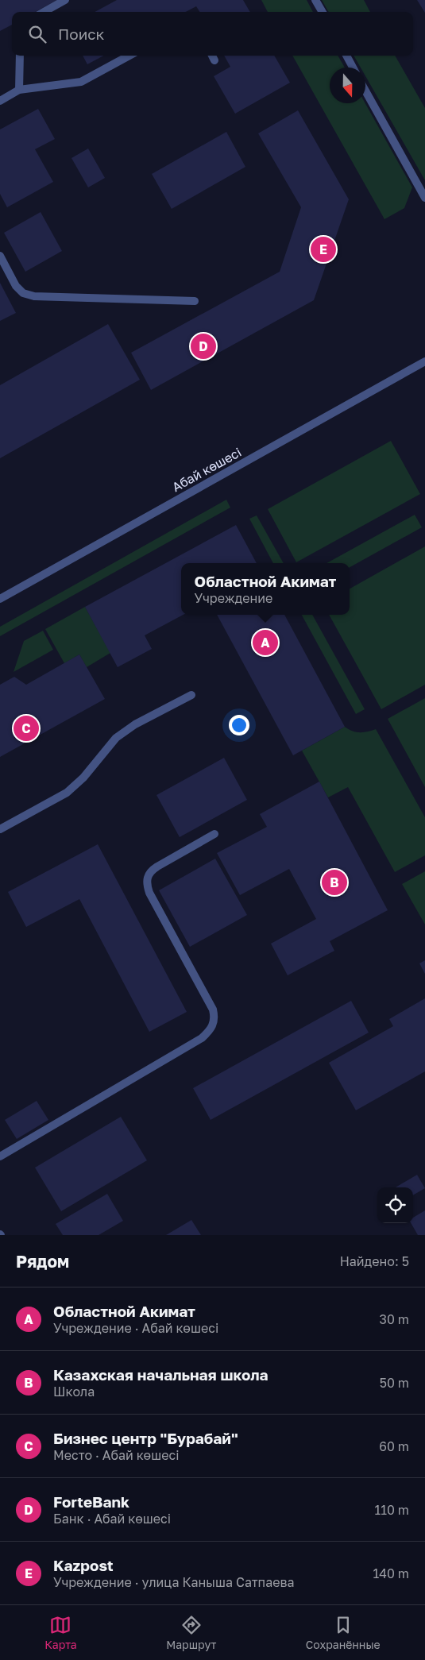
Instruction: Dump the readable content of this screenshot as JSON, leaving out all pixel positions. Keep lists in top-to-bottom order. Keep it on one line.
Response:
{"streets":{"street":["Абай көшесі"]},"north":"bottom","page":{"search":"Поиск","pins":["E","D","A","C","B"],"popup":["Областной Акимат","Учреждение"],"heading":["Рядом","Найдено: 5"],"list":[{"mark":"A","name":"Областной Акимат","note":"Учреждение · Абай көшесі","value":"30 m"},{"mark":"B","name":"Казахская начальная школа","note":"Школа","value":"50 m"},{"mark":"C","name":"Бизнес центр \"Бурабай\"","note":"Место · Абай көшесі","value":"60 m"},{"mark":"D","name":"ForteBank","note":"Банк · Абай көшесі","value":"110 m"},{"mark":"E","name":"Kazpost","note":"Учреждение · улица Каныша Сатпаева","value":"140 m"}],"nav":["Карта","Маршрут","Сохранённые"]}}
